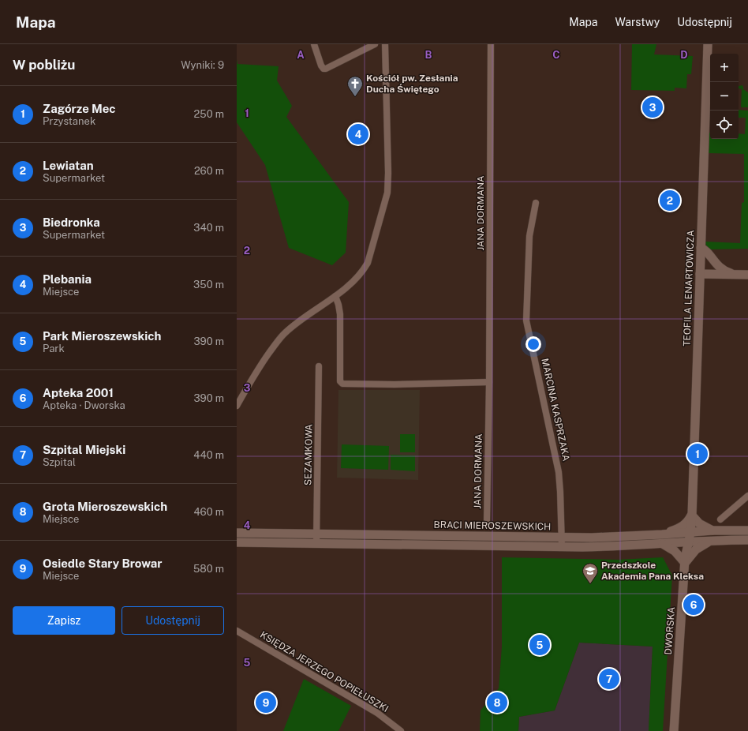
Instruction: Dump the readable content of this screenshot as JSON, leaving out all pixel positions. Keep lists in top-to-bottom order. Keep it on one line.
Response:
{"streets":{"main road":["TEOFILA LENARTOWICZA","BRACI MIEROSZEWSKICH","DWORSKA"],"street":["JANA DORMANA","MARCINA KASPRZAKA","SEZAMKOWA","KSIĘDZA JERZEGO POPIEŁUSZKI"]},"crossings":[["TEOFILA LENARTOWICZA","BRACI MIEROSZEWSKICH"],["TEOFILA LENARTOWICZA","DWORSKA"],["MARCINA KASPRZAKA","BRACI MIEROSZEWSKICH"],["SEZAMKOWA","BRACI MIEROSZEWSKICH"],["BRACI MIEROSZEWSKICH","DWORSKA"]],"places":{"church":["Kościół pw. Zesłania Ducha Świętego"],"school or university":["Przedszkole Akademia Pana Kleksa"]},"page":{"header":"Mapa","nav":["Mapa","Warstwy","Udostępnij"],"heading":["W pobliżu","Wyniki: 9"],"map_buttons":["+","−"],"list":[{"mark":"1","name":"Zagórze Mec","note":"Przystanek","value":"250 m"},{"mark":"2","name":"Lewiatan","note":"Supermarket","value":"260 m"},{"mark":"3","name":"Biedronka","note":"Supermarket","value":"340 m"},{"mark":"4","name":"Plebania","note":"Miejsce","value":"350 m"},{"mark":"5","name":"Park Mieroszewskich","note":"Park","value":"390 m"},{"mark":"6","name":"Apteka 2001","note":"Apteka · Dworska","value":"390 m"},{"mark":"7","name":"Szpital Miejski","note":"Szpital","value":"440 m"},{"mark":"8","name":"Grota Mieroszewskich","note":"Miejsce","value":"460 m"},{"mark":"9","name":"Osiedle Stary Browar","note":"Miejsce","value":"580 m"}],"pins":["3","4","2","1","6","5","7","8","9"],"buttons":["Zapisz","Udostępnij"]},"grid":{"columns":["A","B","C","D"],"rows":["1","2","3","4","5"]}}
